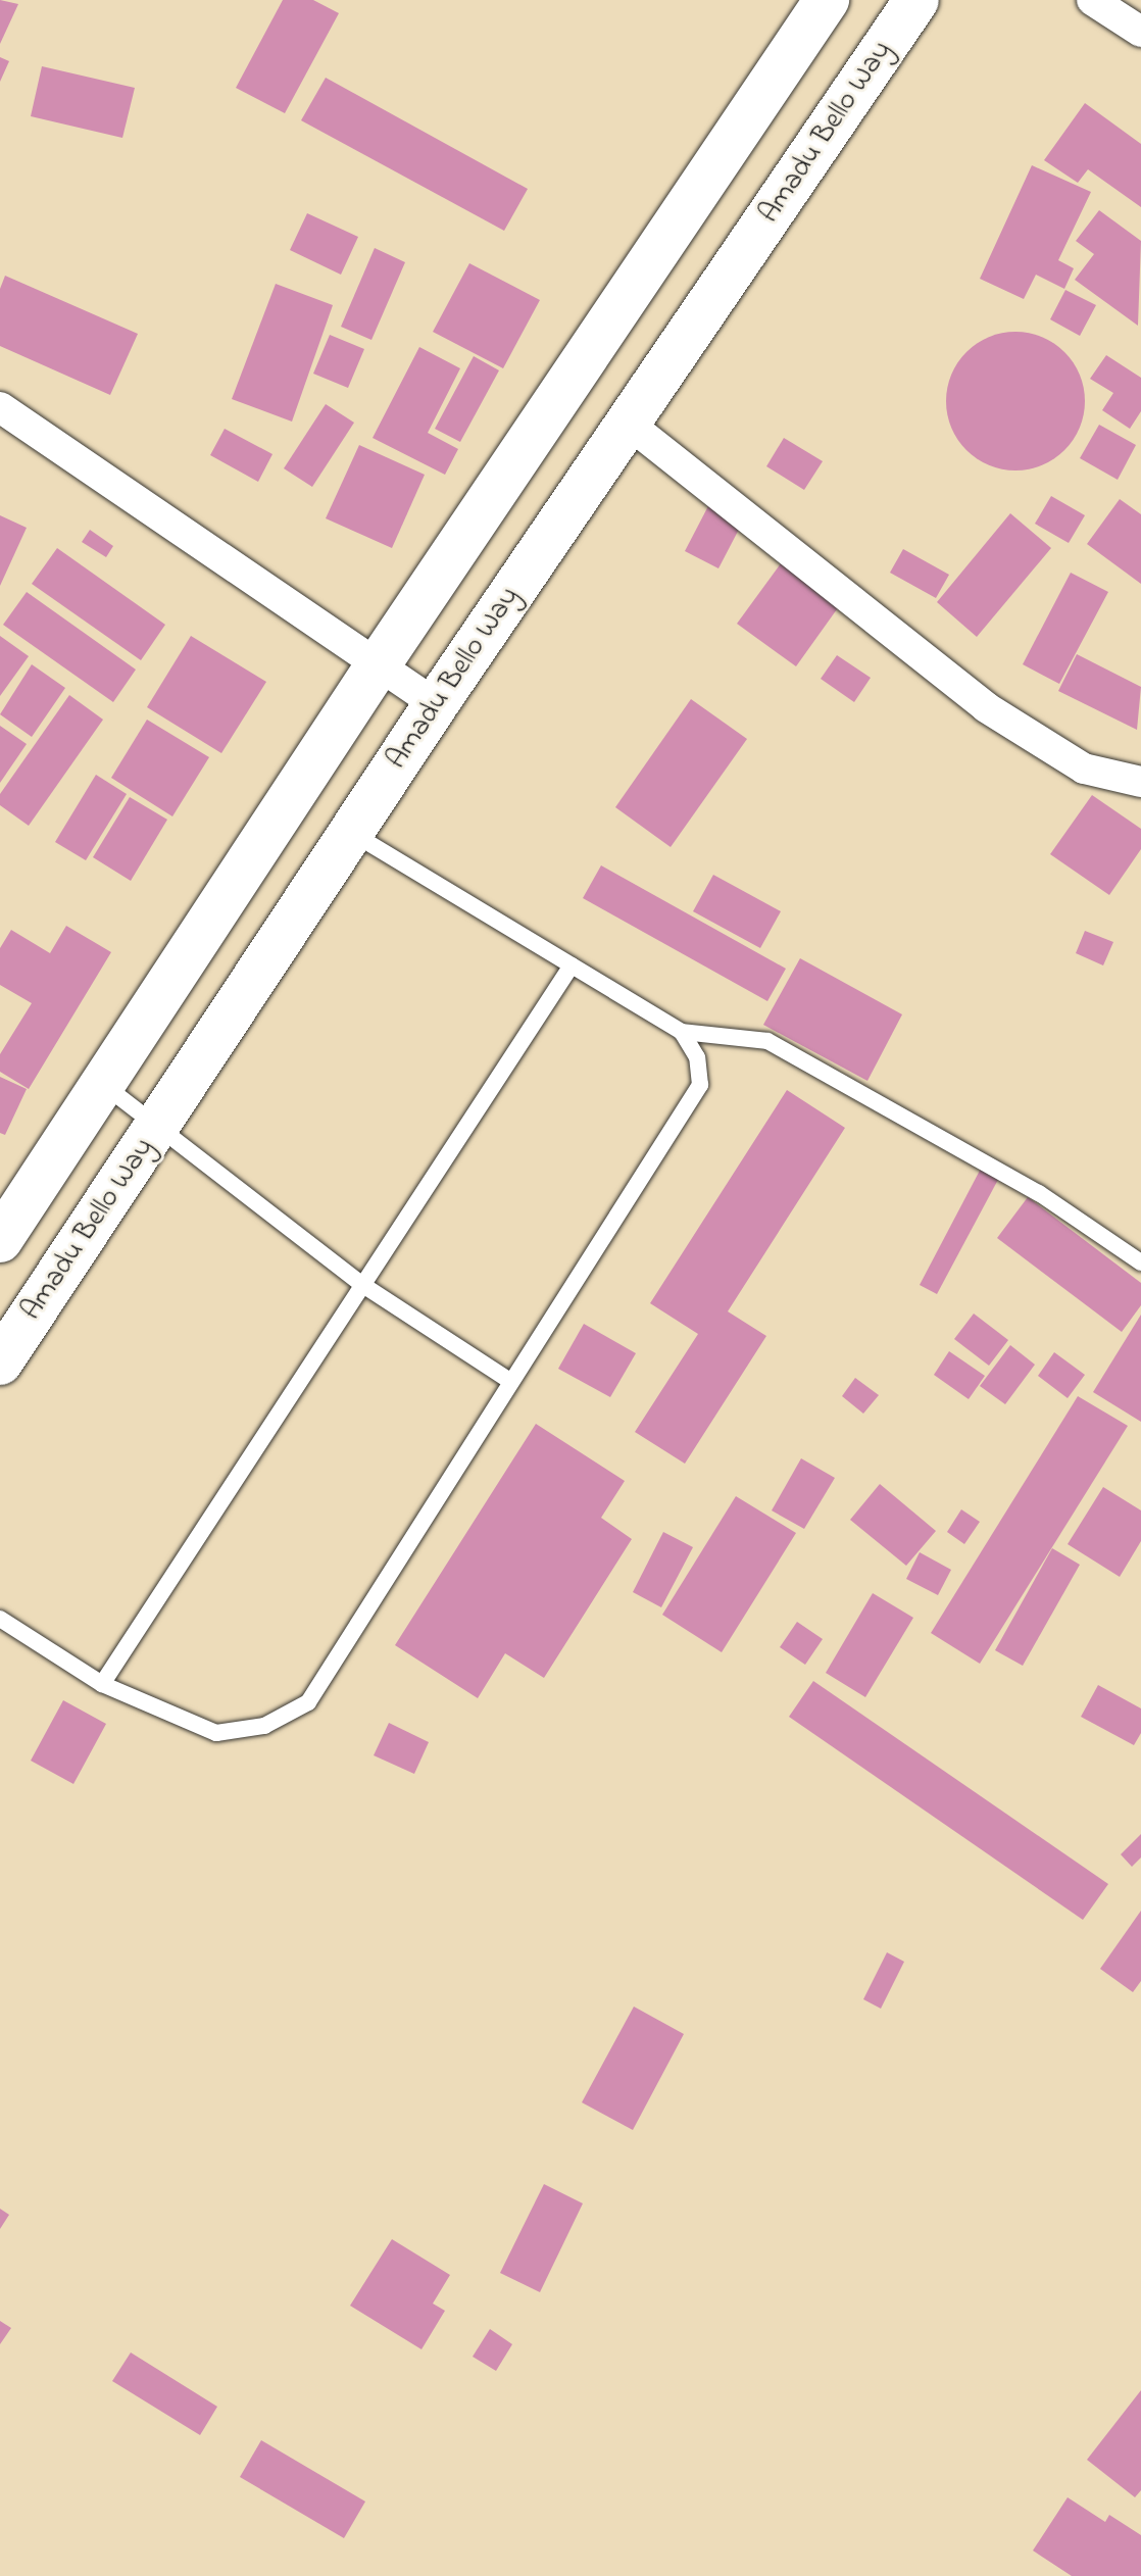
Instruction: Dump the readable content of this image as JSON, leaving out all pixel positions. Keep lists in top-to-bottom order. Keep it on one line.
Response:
{"streets":{"main road":["Amadu Bello Way"]}}
